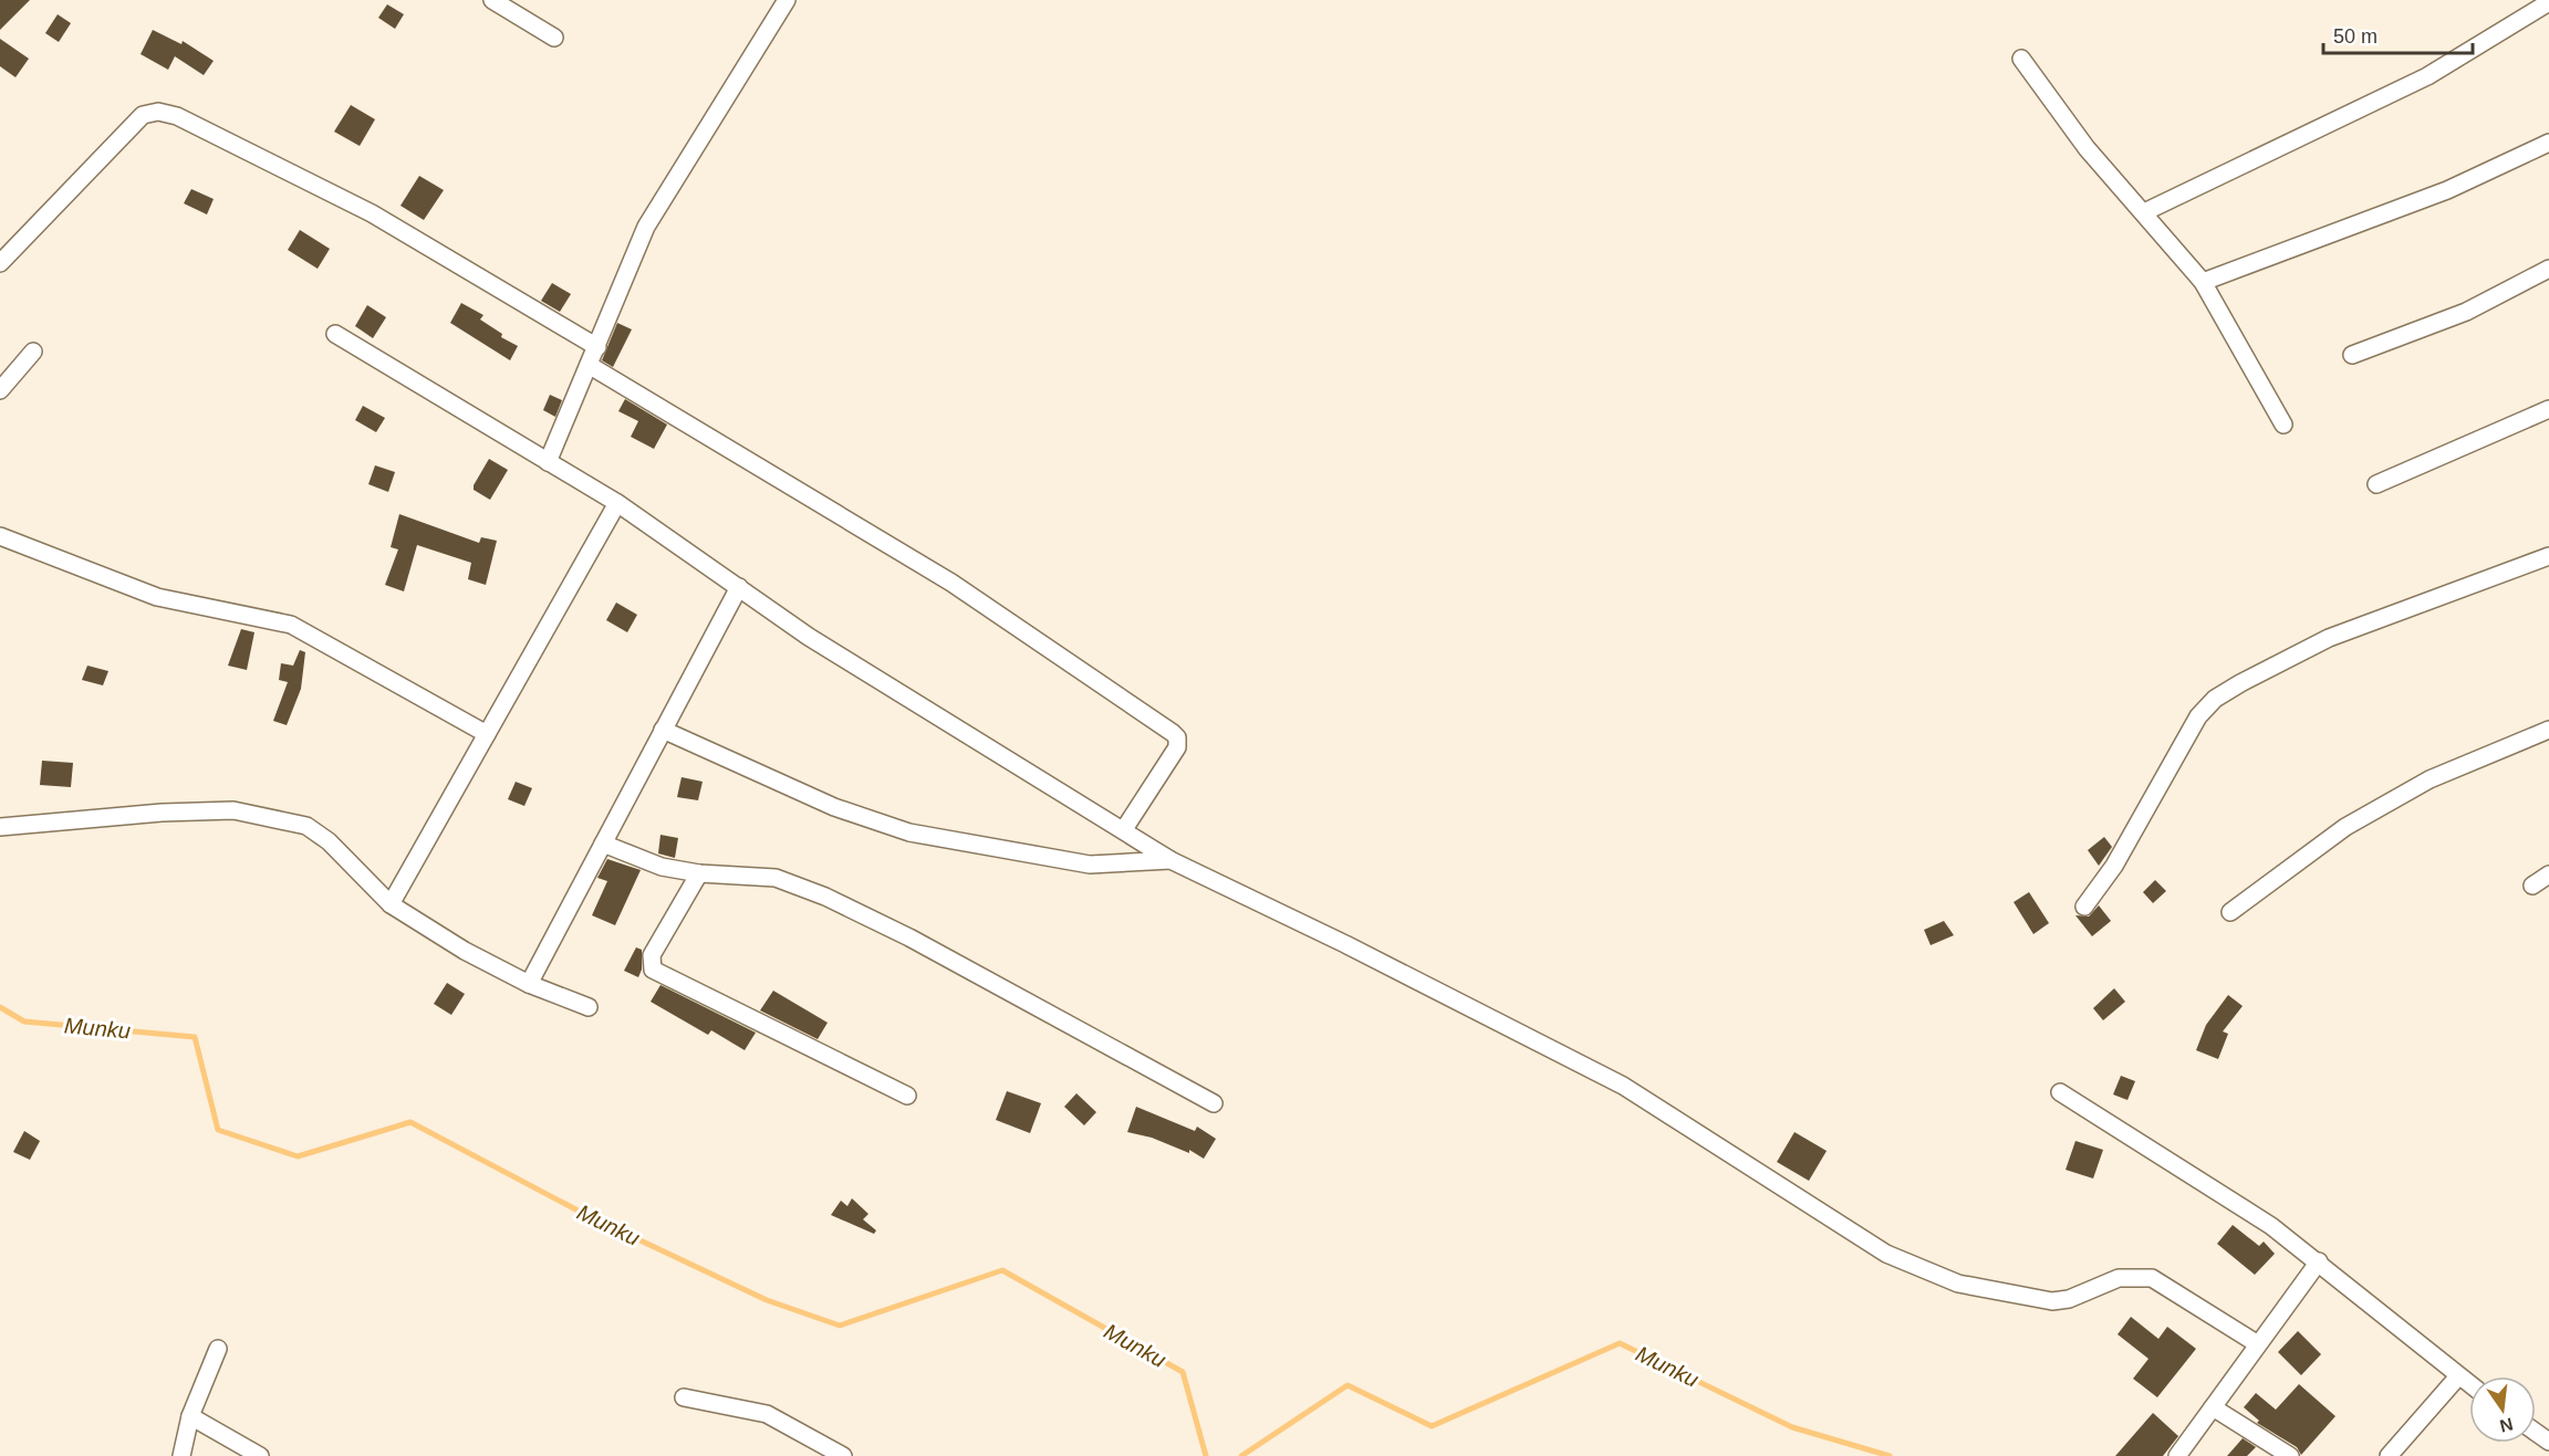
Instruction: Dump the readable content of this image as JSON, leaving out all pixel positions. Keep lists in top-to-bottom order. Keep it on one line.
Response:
{"water":["Munku"],"scale_bar":"50 m","north":"bottom"}
